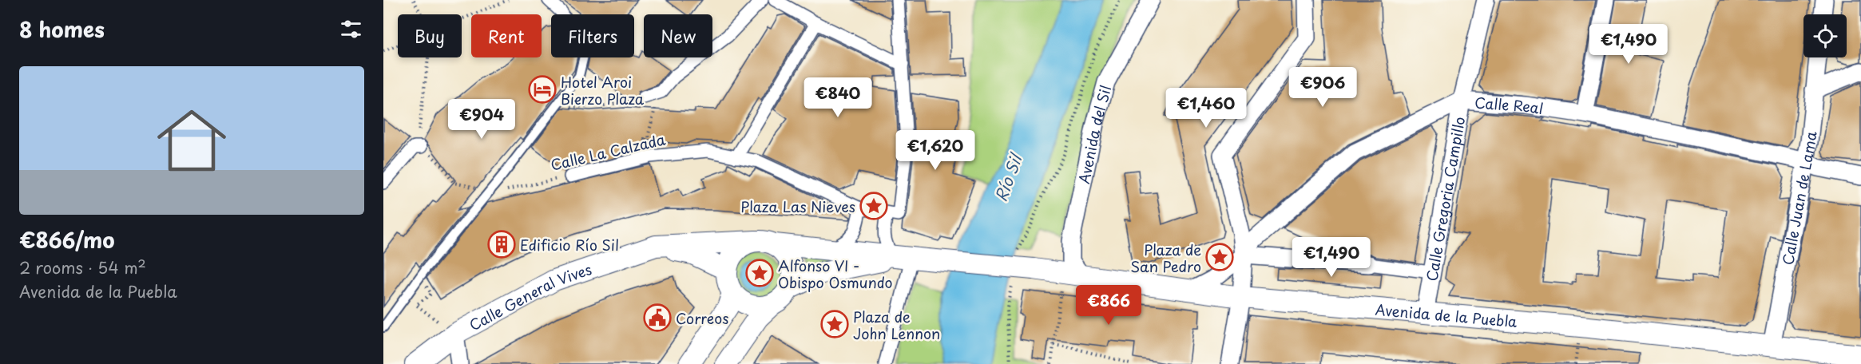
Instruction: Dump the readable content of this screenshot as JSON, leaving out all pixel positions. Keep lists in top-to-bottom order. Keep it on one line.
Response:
{"streets":{"street":["Calle Real","Avenida del Sil","Calle La Calzada","Calle Juan de Lama","Calle Gregoria Campillo","Calle General Vives","Avenida de la Puebla"]},"crossings":[["Calle Real","Calle Juan de Lama"],["Calle Real","Calle Gregoria Campillo"],["Avenida del Sil","Avenida de la Puebla"],["Calle Juan de Lama","Avenida de la Puebla"],["Calle Gregoria Campillo","Avenida de la Puebla"],["Calle General Vives","Avenida de la Puebla"]],"water":["Río Sil"],"places":{"hotel":["Hotel Aroi Bierzo Plaza"],"place":["Plaza Las Nieves","Plaza de San Pedro","Alfonso VI - Obispo Osmundo","Plaza de John Lennon"],"building":["Edificio Río Sil"],"public building":["Correos"]},"page":{"heading":"8 homes","chip":["Buy","Rent","Filters","New"],"price":["€1,490","€906","€840","€1,460","€904","€1,620","€1,490","€866"],"list":[{"name":"€866/mo","note":"2 rooms · 54 m² · Avenida de la Puebla"}]}}
